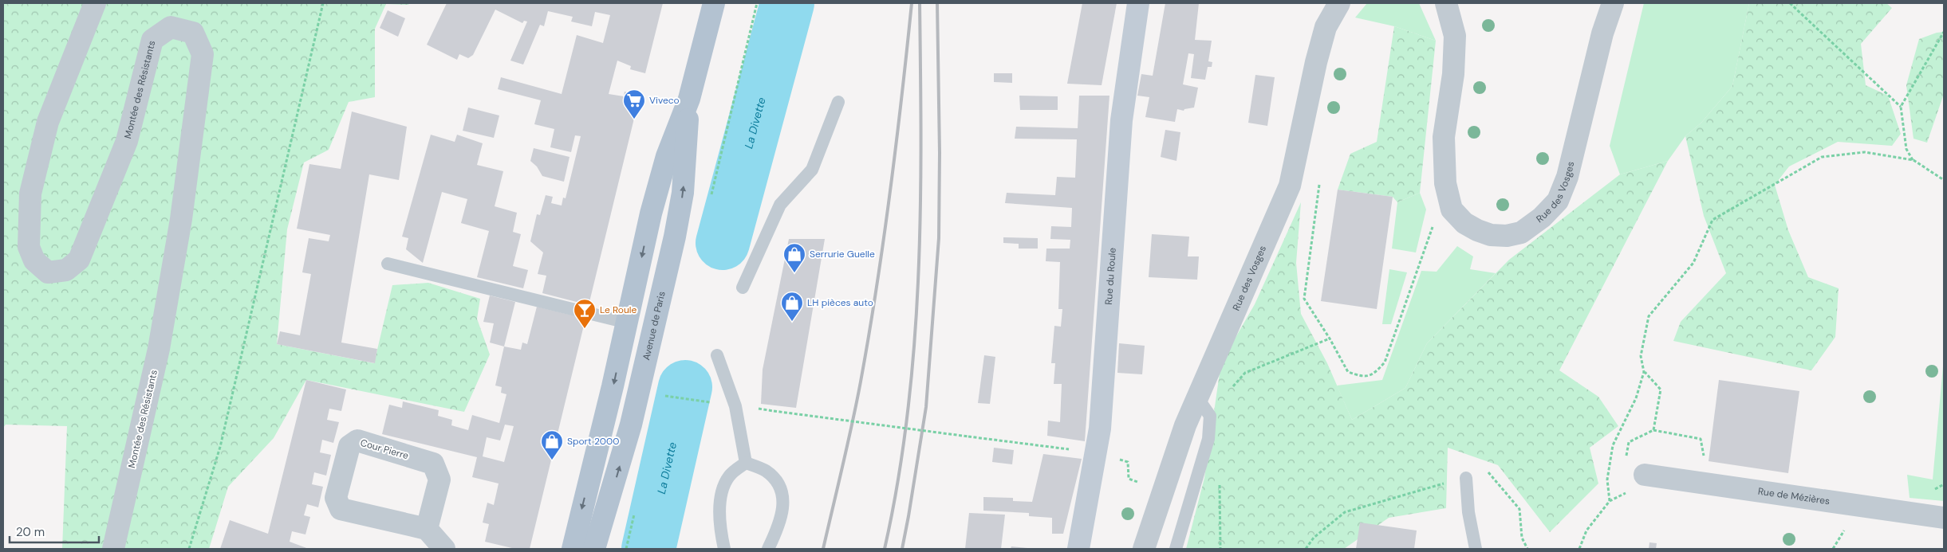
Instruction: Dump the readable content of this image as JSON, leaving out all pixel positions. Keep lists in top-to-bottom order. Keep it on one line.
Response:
{"streets":{"main road":["Avenue de Paris"],"street":["Montée des Résistants","Rue des Vosges","Rue du Roule","Cour Pierre","Rue de Mézières"]},"water":["La Divette"],"places":{"supermarket":["Viveco"],"shop":["Serrurie Guelle","LH pièces auto","Sport 2000"],"bar":["Le Roule"]},"scale_bar":"20 m"}
